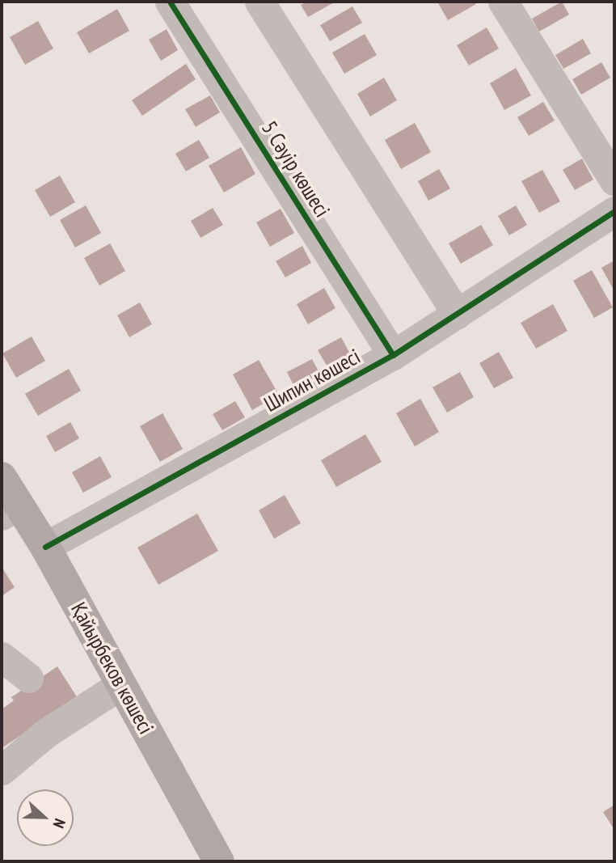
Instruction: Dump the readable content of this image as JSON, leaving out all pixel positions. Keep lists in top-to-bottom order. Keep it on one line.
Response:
{"streets":{"main road":["Қайырбеков көшесі"],"street":["5 Сәуір көшесі","Шипин көшесі"]},"crossings":[["5 Сәуір көшесі","Шипин көшесі"],["Шипин көшесі","Қайырбеков көшесі"]],"north":"right"}
